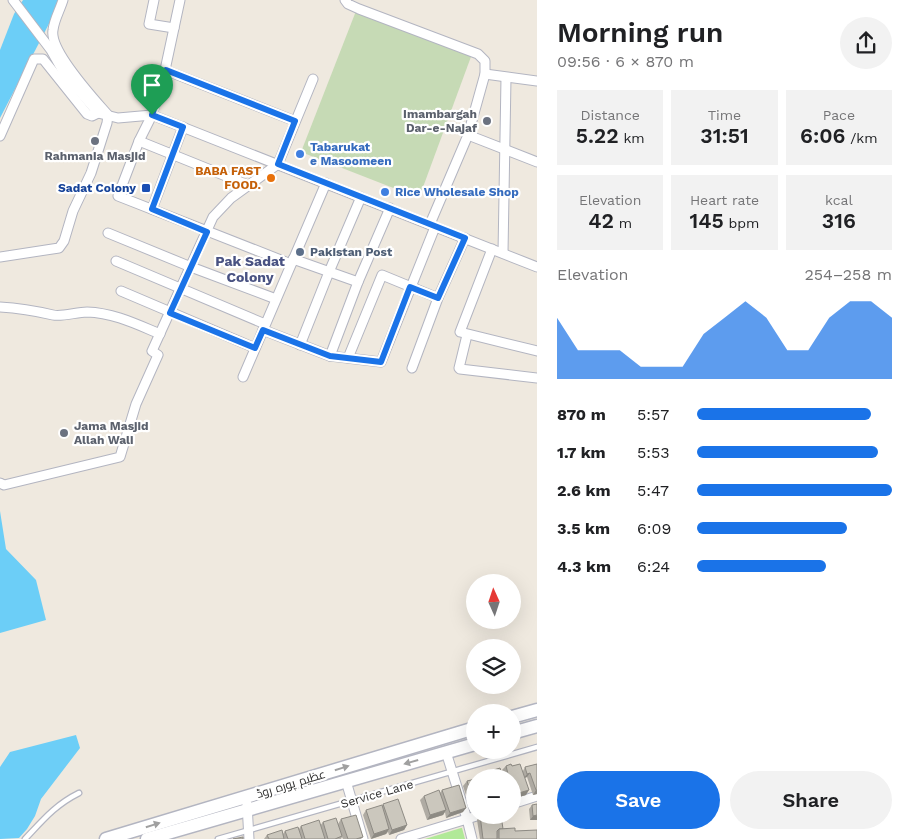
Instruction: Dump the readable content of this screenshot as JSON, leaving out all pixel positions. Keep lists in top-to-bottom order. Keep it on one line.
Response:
{"streets":{"main road":["عظیم پورہ روڈ"],"lane":["Service Lane"]},"districts":["Pak Sadat Colony"],"places":{"other":["Imambargah Dar-e-Najaf","Rahmania Masjid","Tabarukat e Masoomeen","BABA FAST FOOD.","Rice Wholesale Shop","Pakistan Post","Jama Masjid Allah Wali"],"transit":["Sadat Colony"]},"north":"top","page":{"heading":["Morning run","09:56 · 6 × 870 m"],"stats":[["Distance","5.22 km"],["Time","31:51"],["Pace","6:06 /km"],["Elevation","42 m"],["Heart rate","145 bpm"],["kcal","316"]],"chart":["Elevation","254–258 m"],"list":[{"name":"870 m","note":"5:57"},{"name":"1.7 km","note":"5:53"},{"name":"2.6 km","note":"5:47"},{"name":"3.5 km","note":"6:09"},{"name":"4.3 km","note":"6:24"}],"map_buttons":["+","−"],"buttons":["Save","Share"]}}
